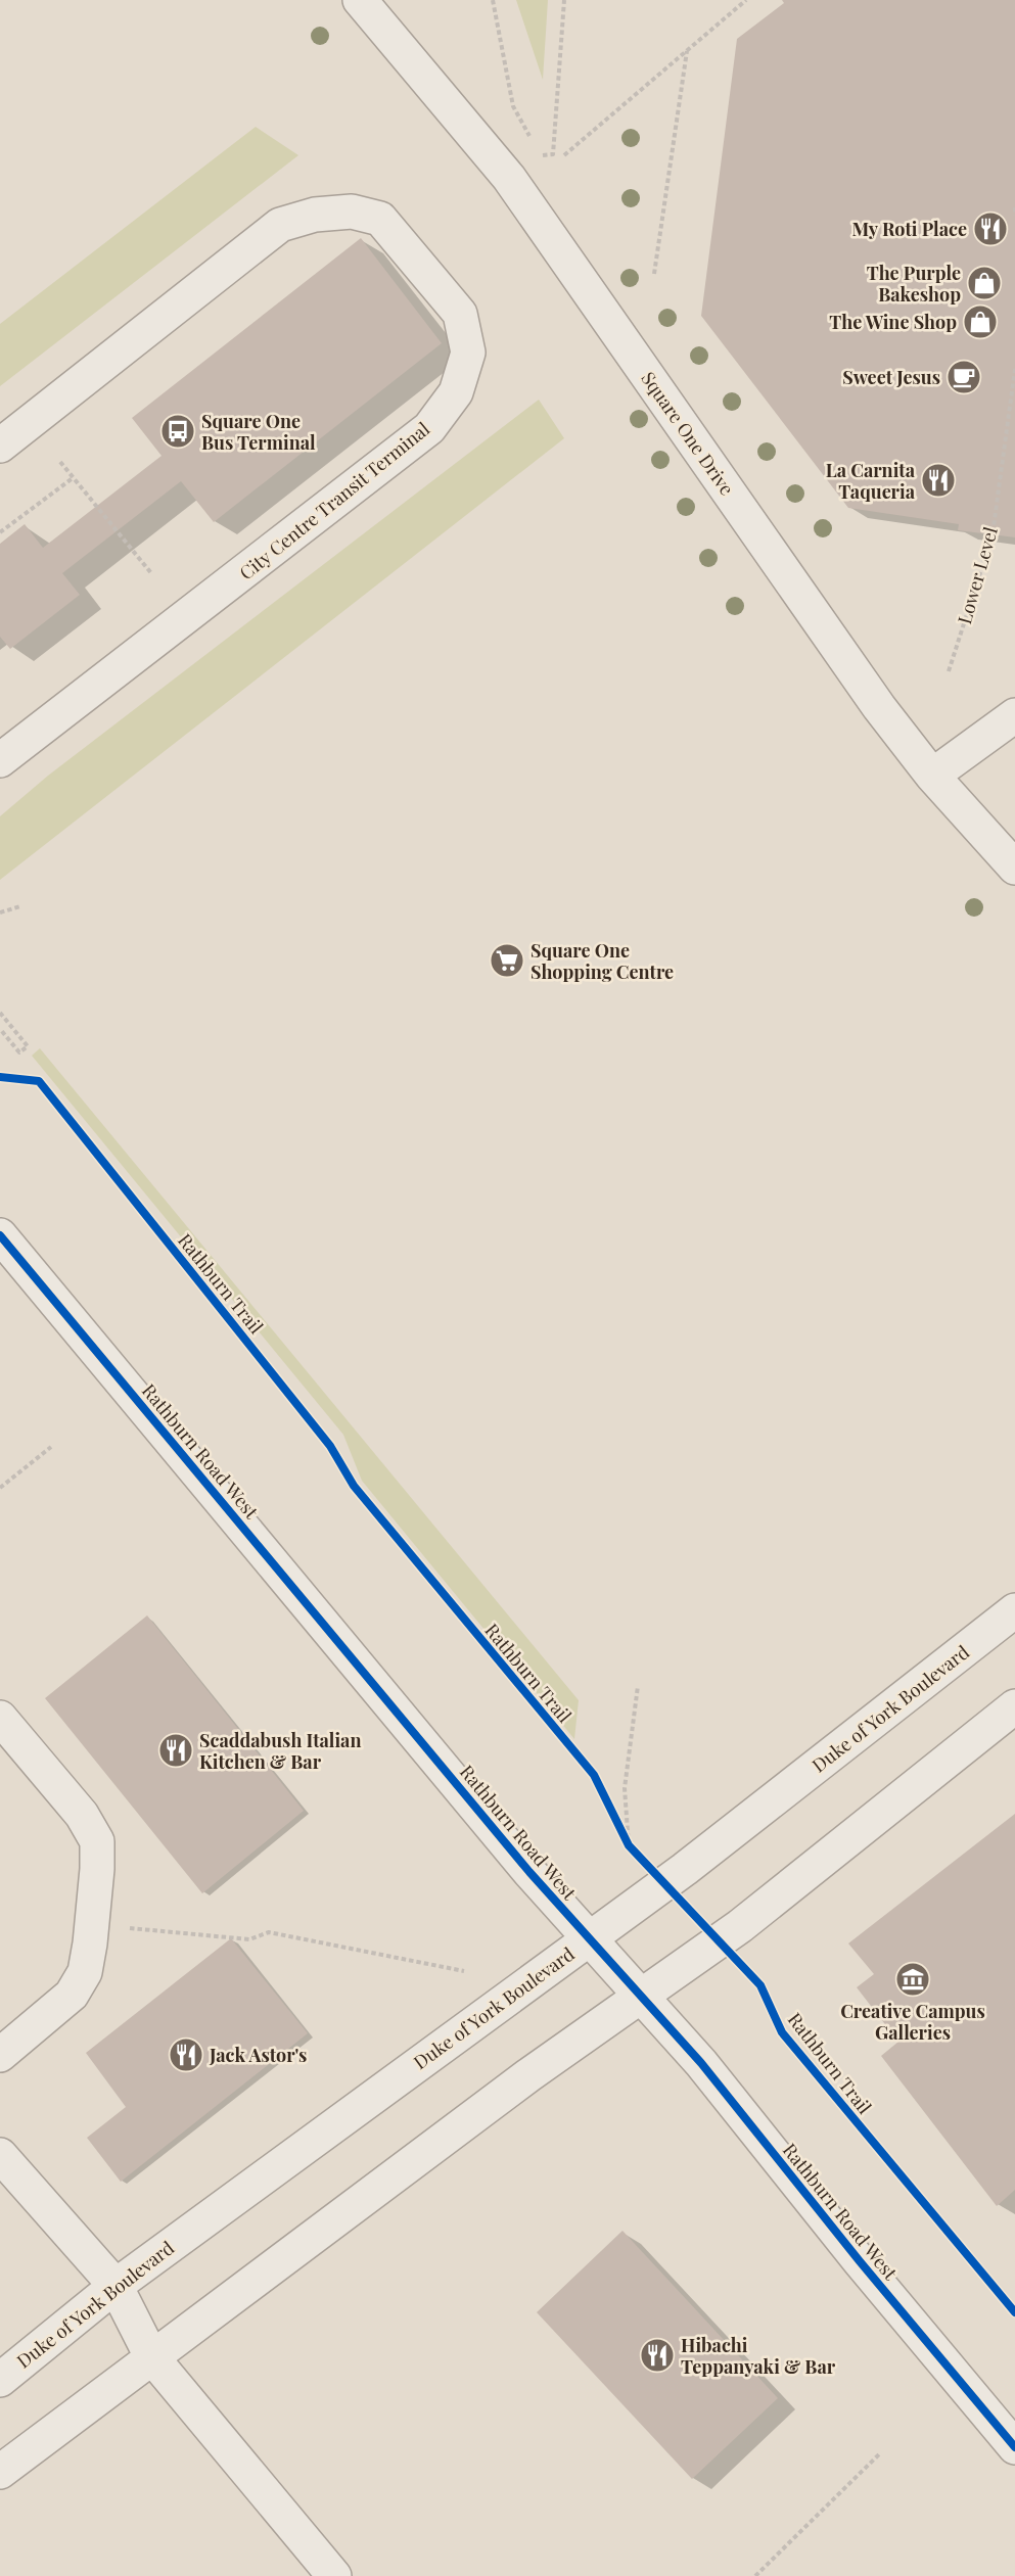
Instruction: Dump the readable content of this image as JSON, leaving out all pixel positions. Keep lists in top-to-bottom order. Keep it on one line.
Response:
{"streets":{"street":["Square One Drive","City Centre Transit Terminal","Rathburn Road West","Duke of York Boulevard"],"path":["Lower Level"],"cycle path":["Rathburn Trail"]},"crossings":[["Rathburn Road West","Duke of York Boulevard"]],"places":{"restaurant":["My Roti Place","La Carnita Taqueria","Scaddabush Italian Kitchen & Bar","Jack Astor's","Hibachi Teppanyaki & Bar"],"shop":["The Purple Bakeshop","The Wine Shop"],"cafe":["Sweet Jesus"],"bus stop":["Square One Bus Terminal"],"supermarket":["Square One Shopping Centre"],"museum":["Creative Campus Galleries"]}}
